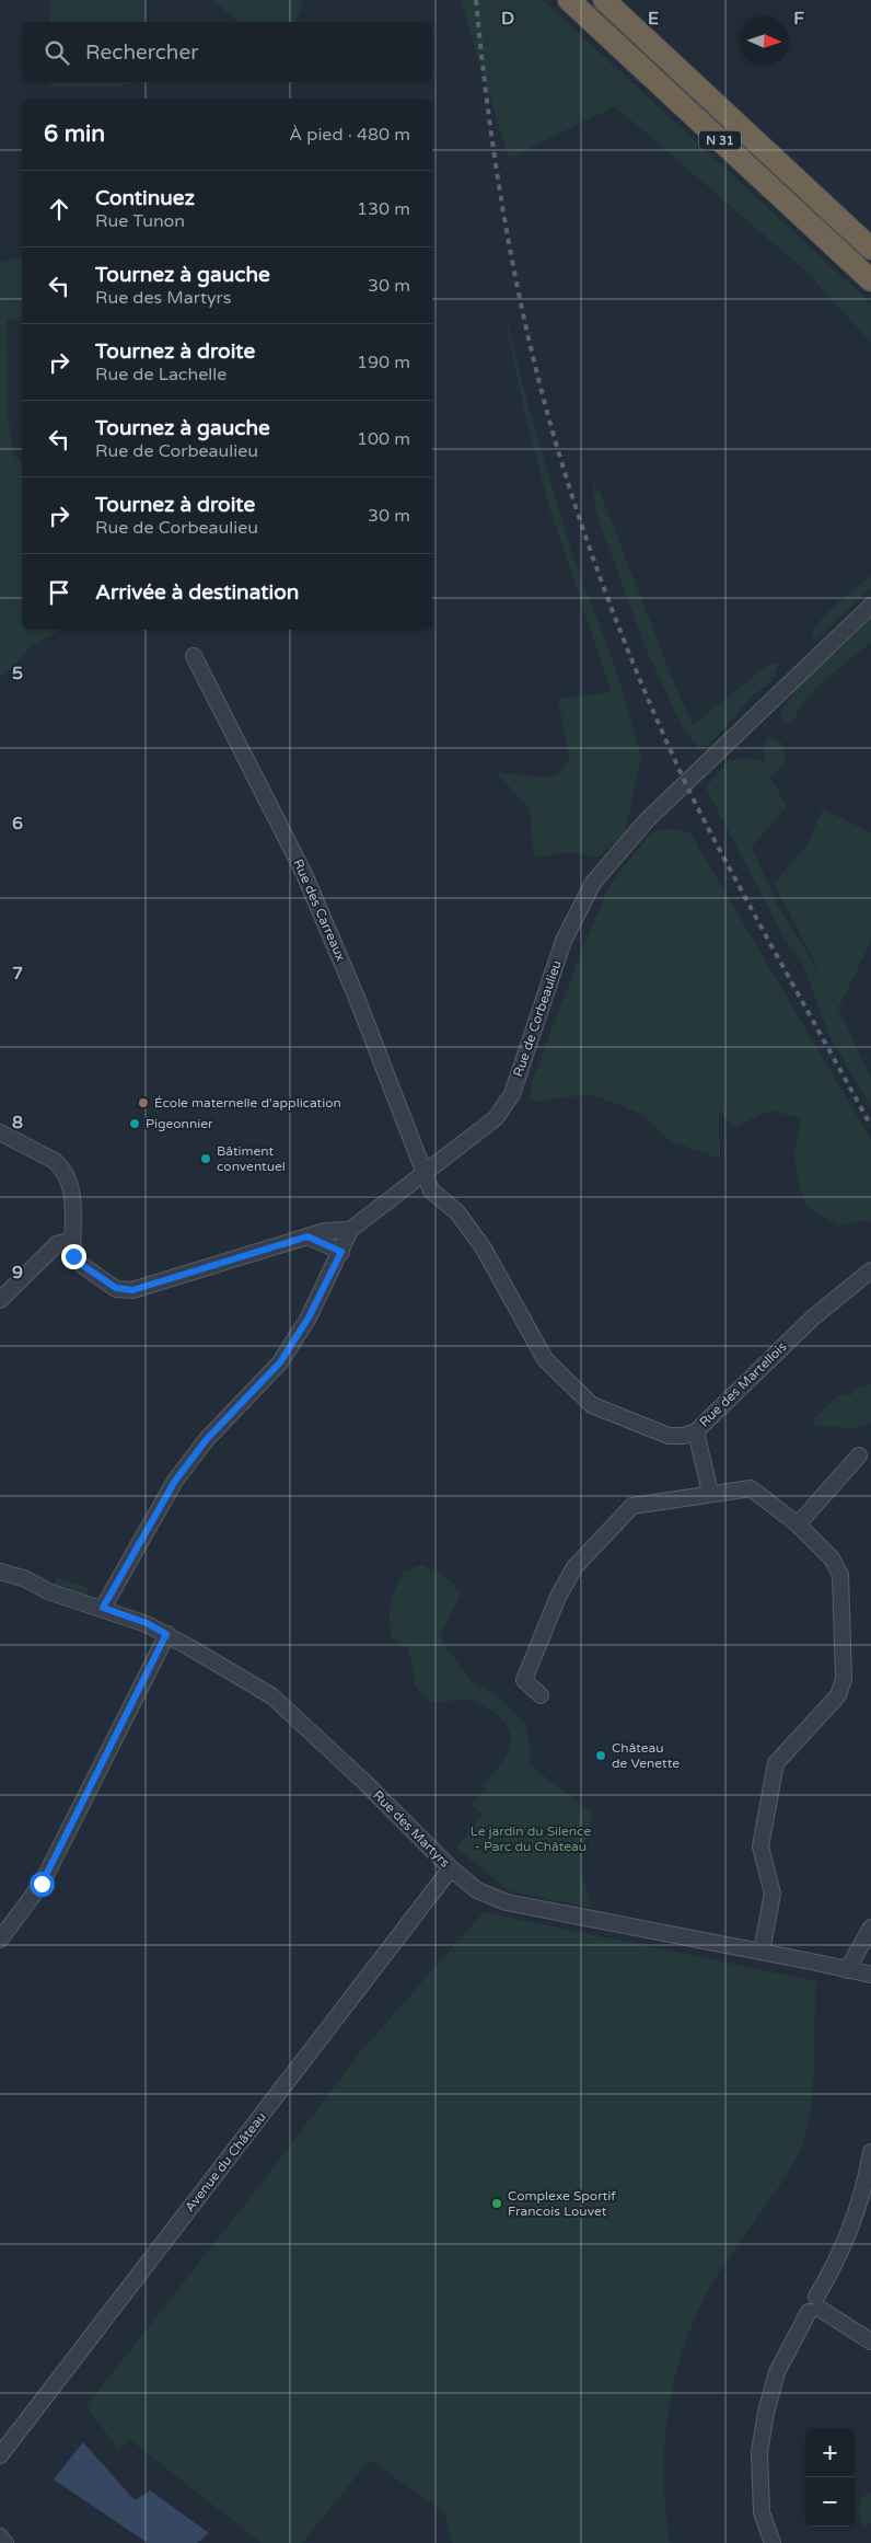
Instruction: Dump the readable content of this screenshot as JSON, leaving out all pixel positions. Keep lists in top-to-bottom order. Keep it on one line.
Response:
{"streets":{"highway":["N 31"],"street":["Rue des Carreaux","Rue de Corbeaulieu","Rue des Martellois","Rue des Martyrs","Avenue du Château"]},"crossings":[["Rue des Carreaux","Rue de Corbeaulieu"],["Rue des Carreaux","Rue des Martellois"],["Rue de Corbeaulieu","Rue des Martellois"],["Rue des Martyrs","Avenue du Château"]],"parks":["Le jardin du Silence - Parc du Château"],"places":["École maternelle d'application","Pigeonnier","Bâtiment conventuel","Château de Venette","Complexe Sportif Francois Louvet"],"north":"right","page":{"search":"Rechercher","heading":["6 min","À pied · 480 m"],"list":[["Continuez","Rue Tunon","130 m"],["Tournez à gauche","Rue des Martyrs","30 m"],["Tournez à droite","Rue de Lachelle","190 m"],["Tournez à gauche","Rue de Corbeaulieu","100 m"],["Tournez à droite","Rue de Corbeaulieu","30 m"],"Arrivée à destination"],"map_buttons":["+","−"]},"grid":{"columns":["D","E","F"],"rows":["5","6","7","8","9"]}}
